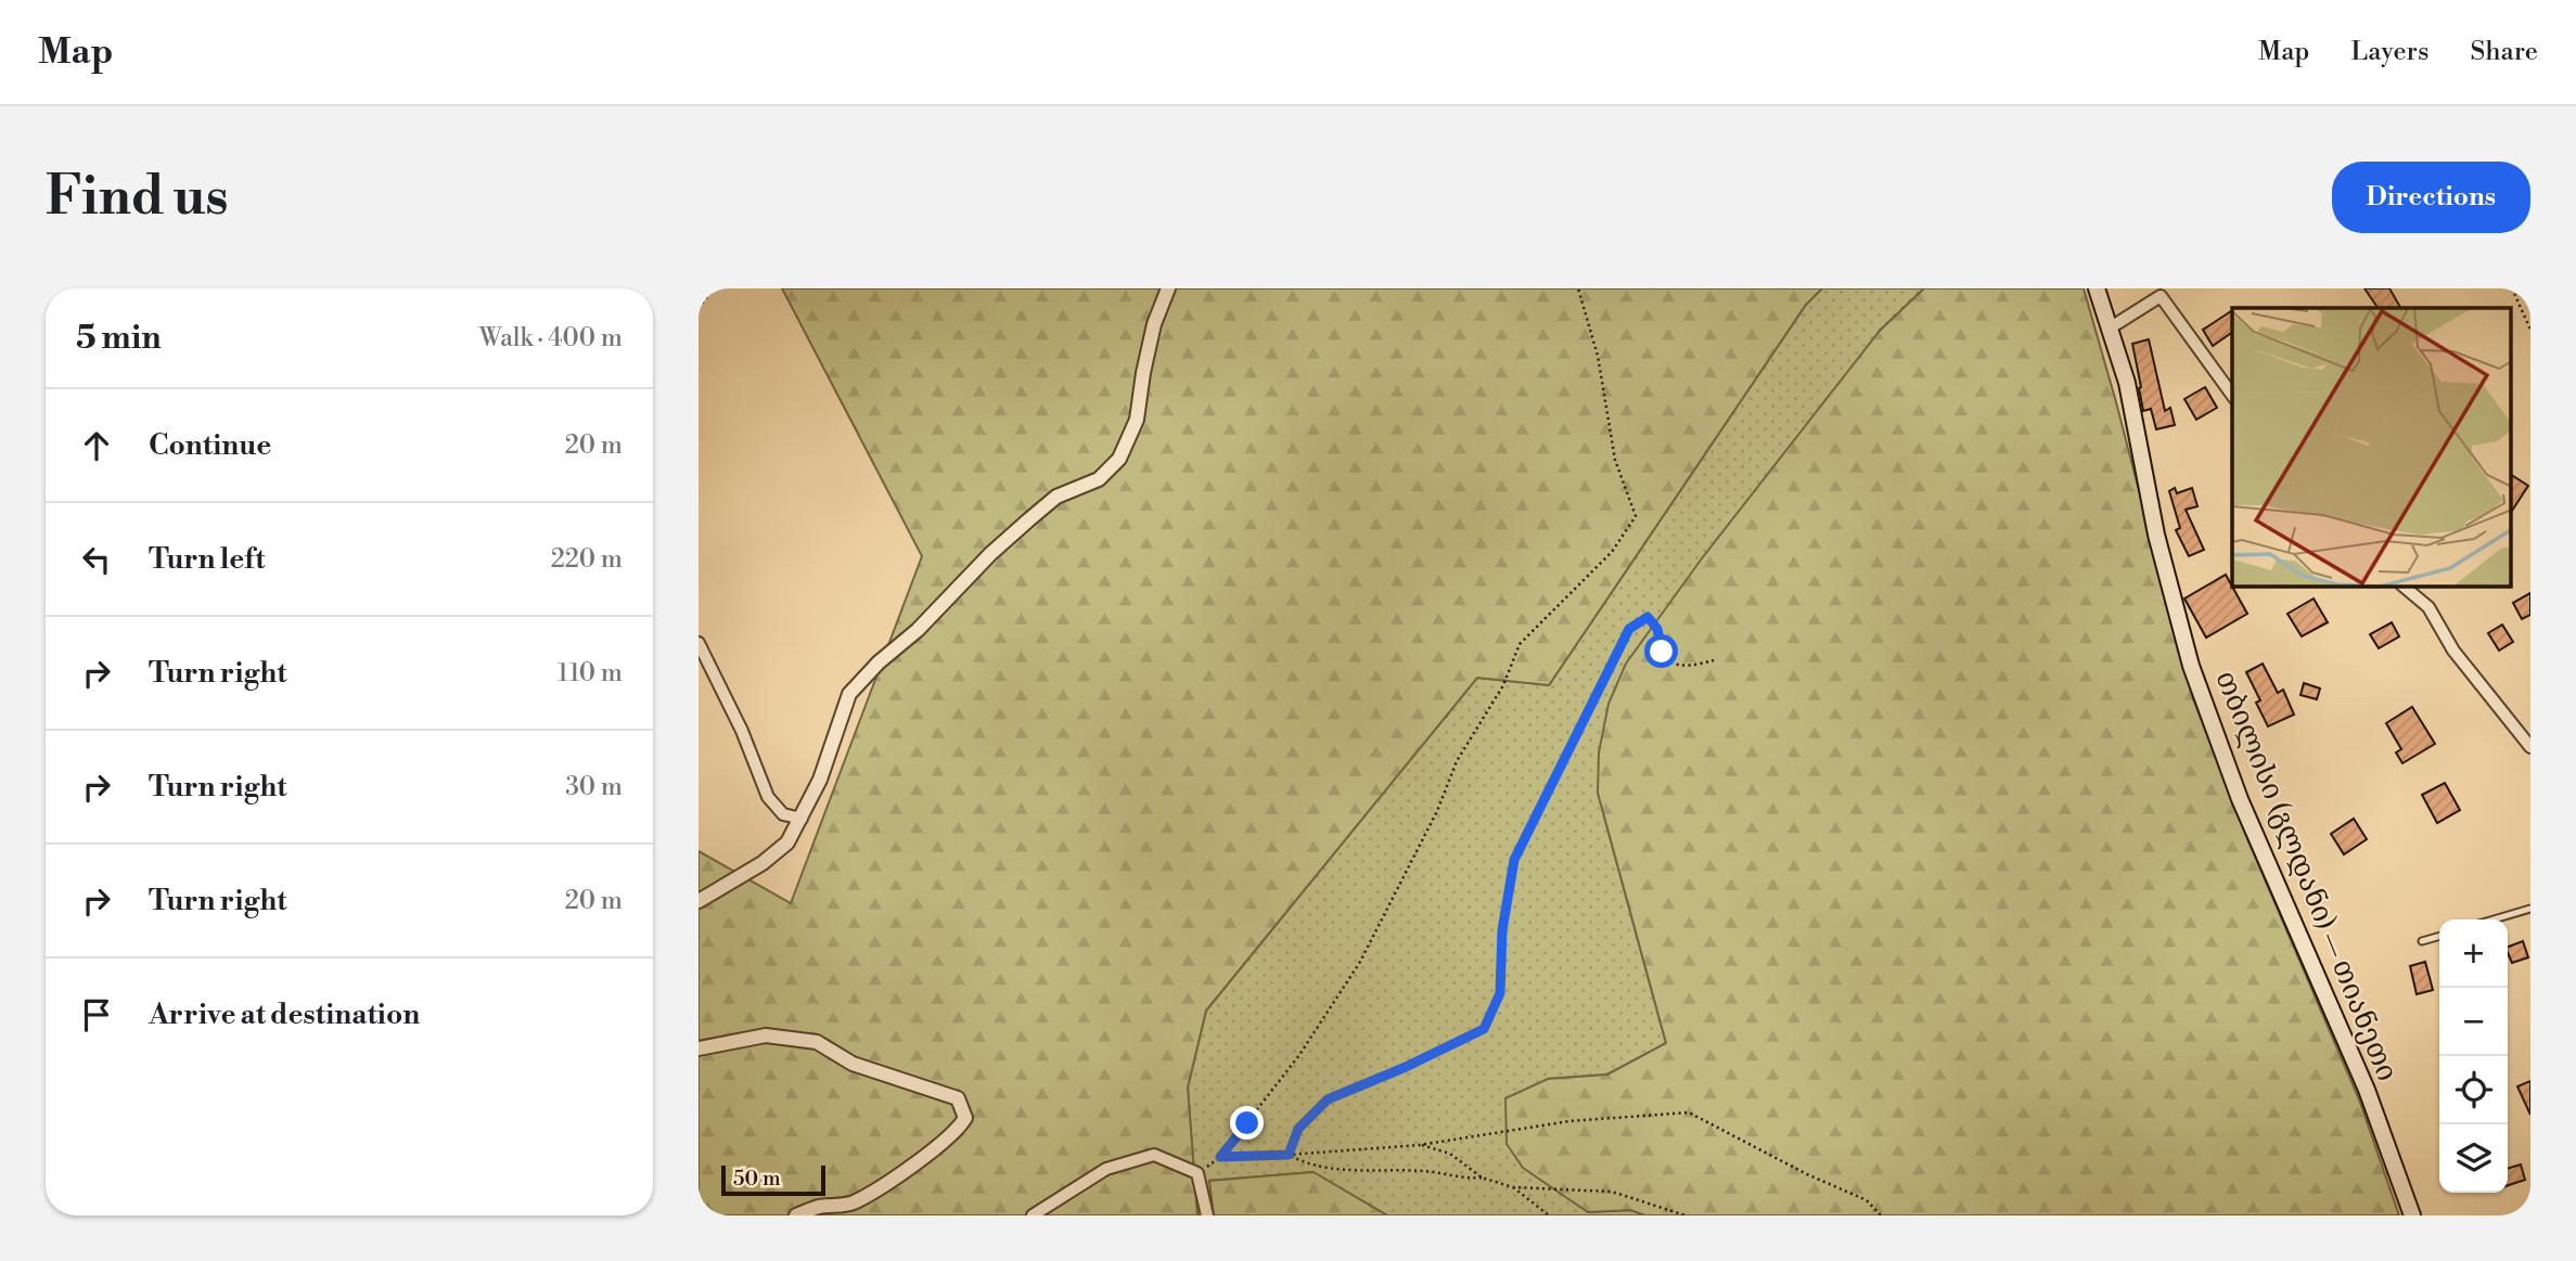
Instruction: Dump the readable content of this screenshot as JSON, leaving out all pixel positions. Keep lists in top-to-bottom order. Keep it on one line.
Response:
{"streets":{"main road":["თბილისი (გლდანი) — თიანეთი"]},"scale_bar":"50 m","page":{"header":"Map","nav":["Map","Layers","Share"],"buttons":"Directions","title":"Find us","heading":["5 min","Walk · 400 m"],"list":[["Continue","20 m"],["Turn left","220 m"],["Turn right","110 m"],["Turn right","30 m"],["Turn right","20 m"],"Arrive at destination"],"map_buttons":["+","−"],"scale":"50 m"}}
